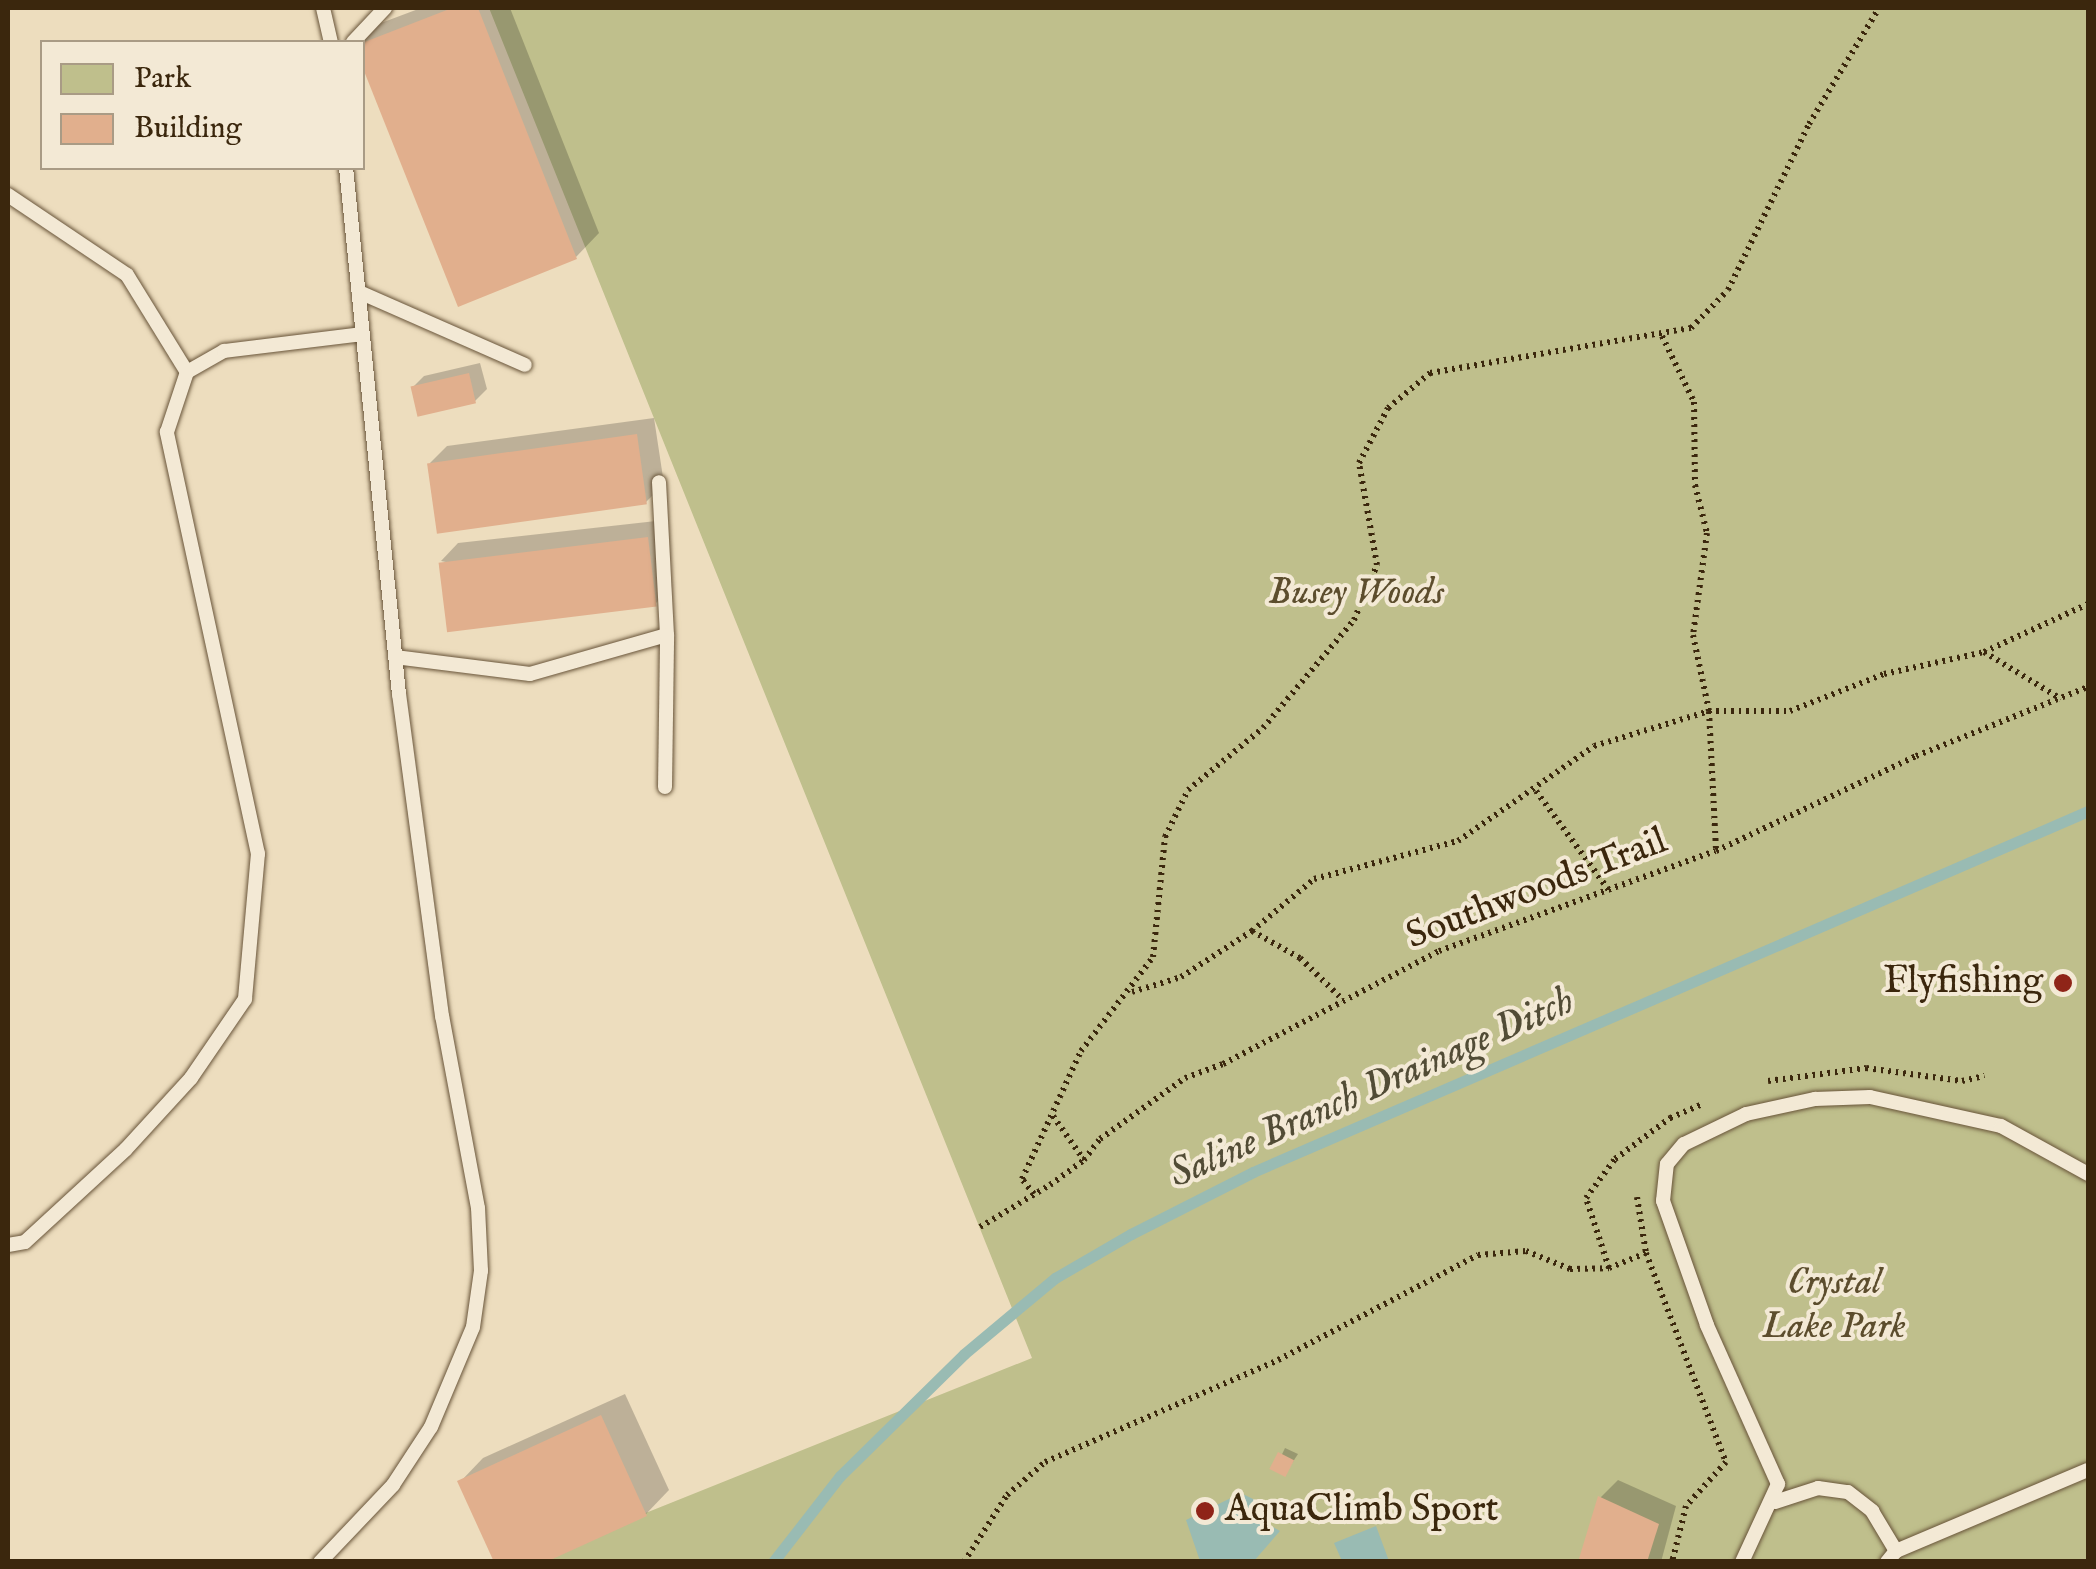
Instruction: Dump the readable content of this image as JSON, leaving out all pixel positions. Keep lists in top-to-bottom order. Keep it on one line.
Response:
{"streets":{"path":["Southwoods Trail"]},"water":["Saline Branch Drainage Ditch"],"parks":["Busey Woods","Crystal Lake Park"],"places":["Flyfishing","AquaClimb Sport"],"legend":["Park","Building"]}
